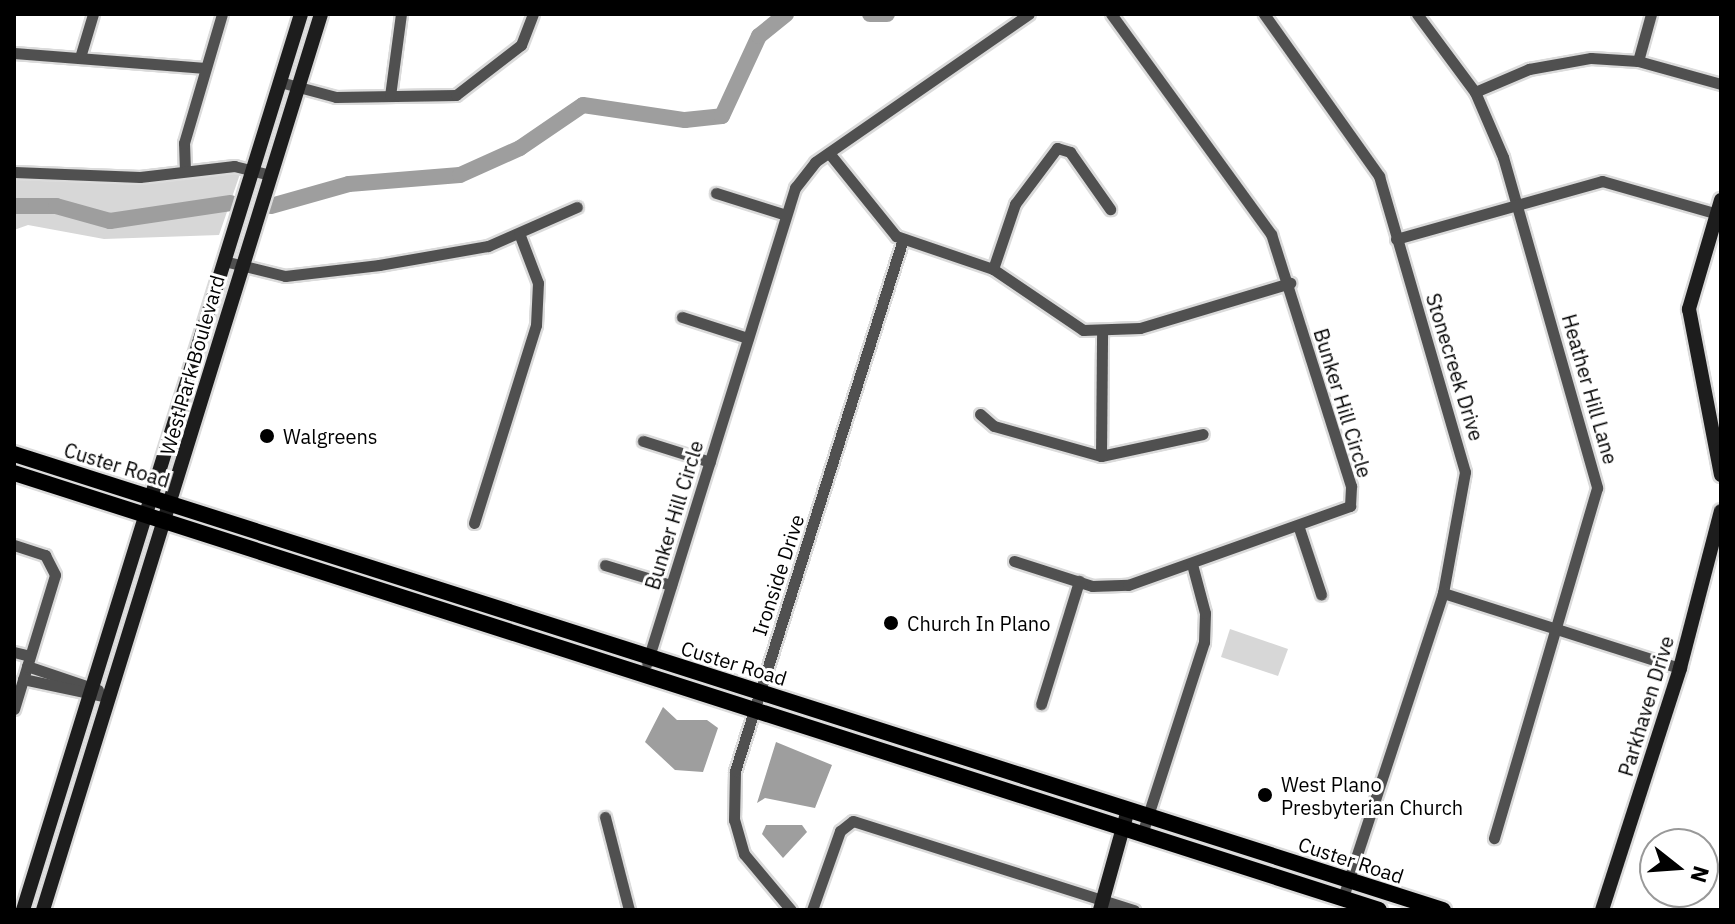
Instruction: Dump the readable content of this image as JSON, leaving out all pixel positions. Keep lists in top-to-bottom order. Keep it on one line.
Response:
{"streets":{"main road":["West Park Boulevard","Custer Road","Parkhaven Drive"],"street":["Stonecreek Drive","Heather Hill Lane","Bunker Hill Circle","Ironside Drive"]},"crossings":[["West Park Boulevard","Custer Road"],["Stonecreek Drive","Custer Road"],["Bunker Hill Circle","Custer Road"],["Custer Road","Ironside Drive"]],"places":["Walgreens","Church In Plano","West Plano Presbyterian Church"],"north":"right"}
